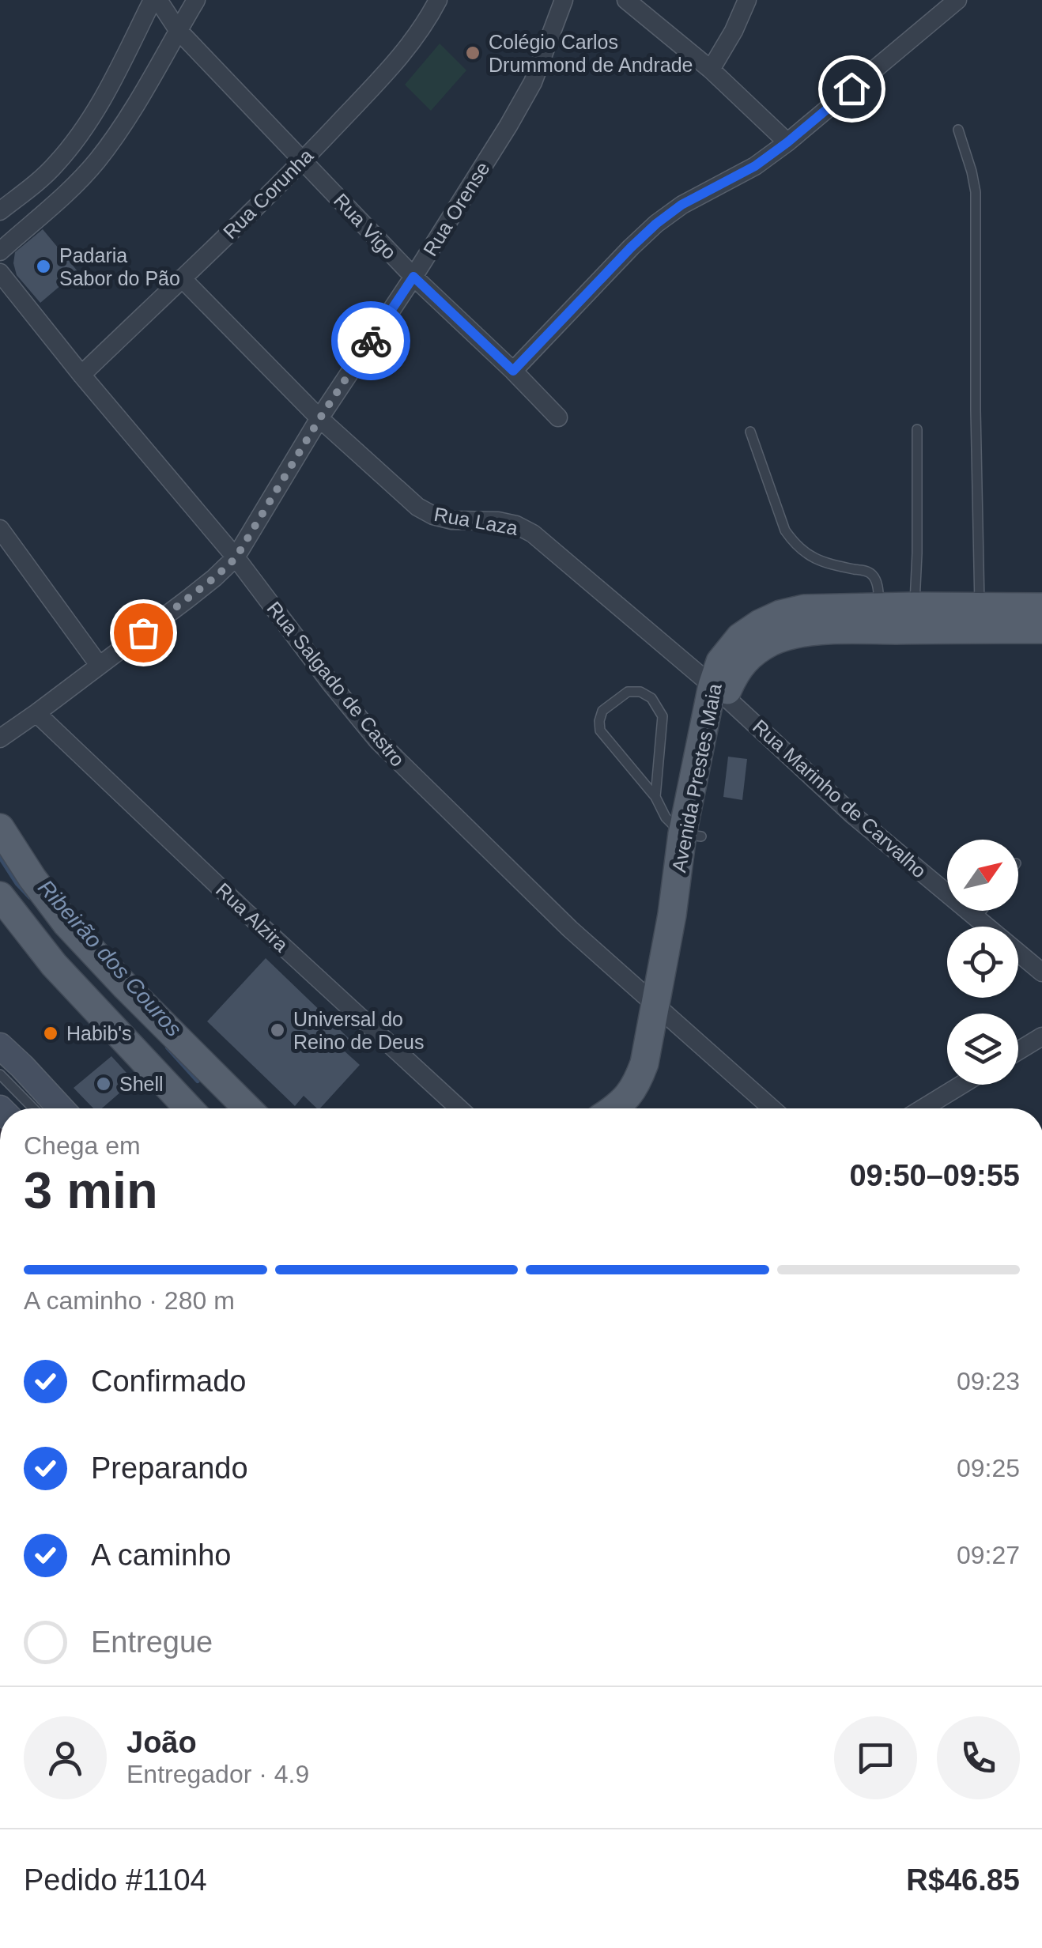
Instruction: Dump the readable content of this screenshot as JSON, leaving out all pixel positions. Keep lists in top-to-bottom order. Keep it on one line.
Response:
{"streets":{"main road":["Avenida Prestes Maia"],"street":["Rua Corunha","Rua Orense","Rua Vigo","Rua Laza","Rua Salgado de Castro","Rua Marinho de Carvalho","Rua Alzira"]},"crossings":[["Rua Corunha","Rua Vigo"],["Rua Corunha","Rua Laza"],["Rua Corunha","Rua Salgado de Castro"],["Rua Orense","Rua Vigo"],["Rua Orense","Rua Laza"],["Rua Orense","Rua Salgado de Castro"],["Rua Orense","Rua Alzira"],["Rua Laza","Avenida Prestes Maia"],["Rua Laza","Rua Marinho de Carvalho"],["Rua Salgado de Castro","Avenida Prestes Maia"],["Avenida Prestes Maia","Rua Marinho de Carvalho"]],"water":["Ribeirão dos Couros"],"places":["Colégio Carlos Drummond de Andrade","Padaria Sabor do Pão","Universal do Reino de Deus","Habib's","Shell"],"north":"top right","page":{"heading":["3 min","Chega em","09:50–09:55"],"panel":["João","Entregador · 4.9","Pedido #1104","R$46.85"],"bar":"A caminho · 280 m","list":[["Confirmado","09:23"],["Preparando","09:25"],["A caminho","09:27"],"Entregue"]}}
